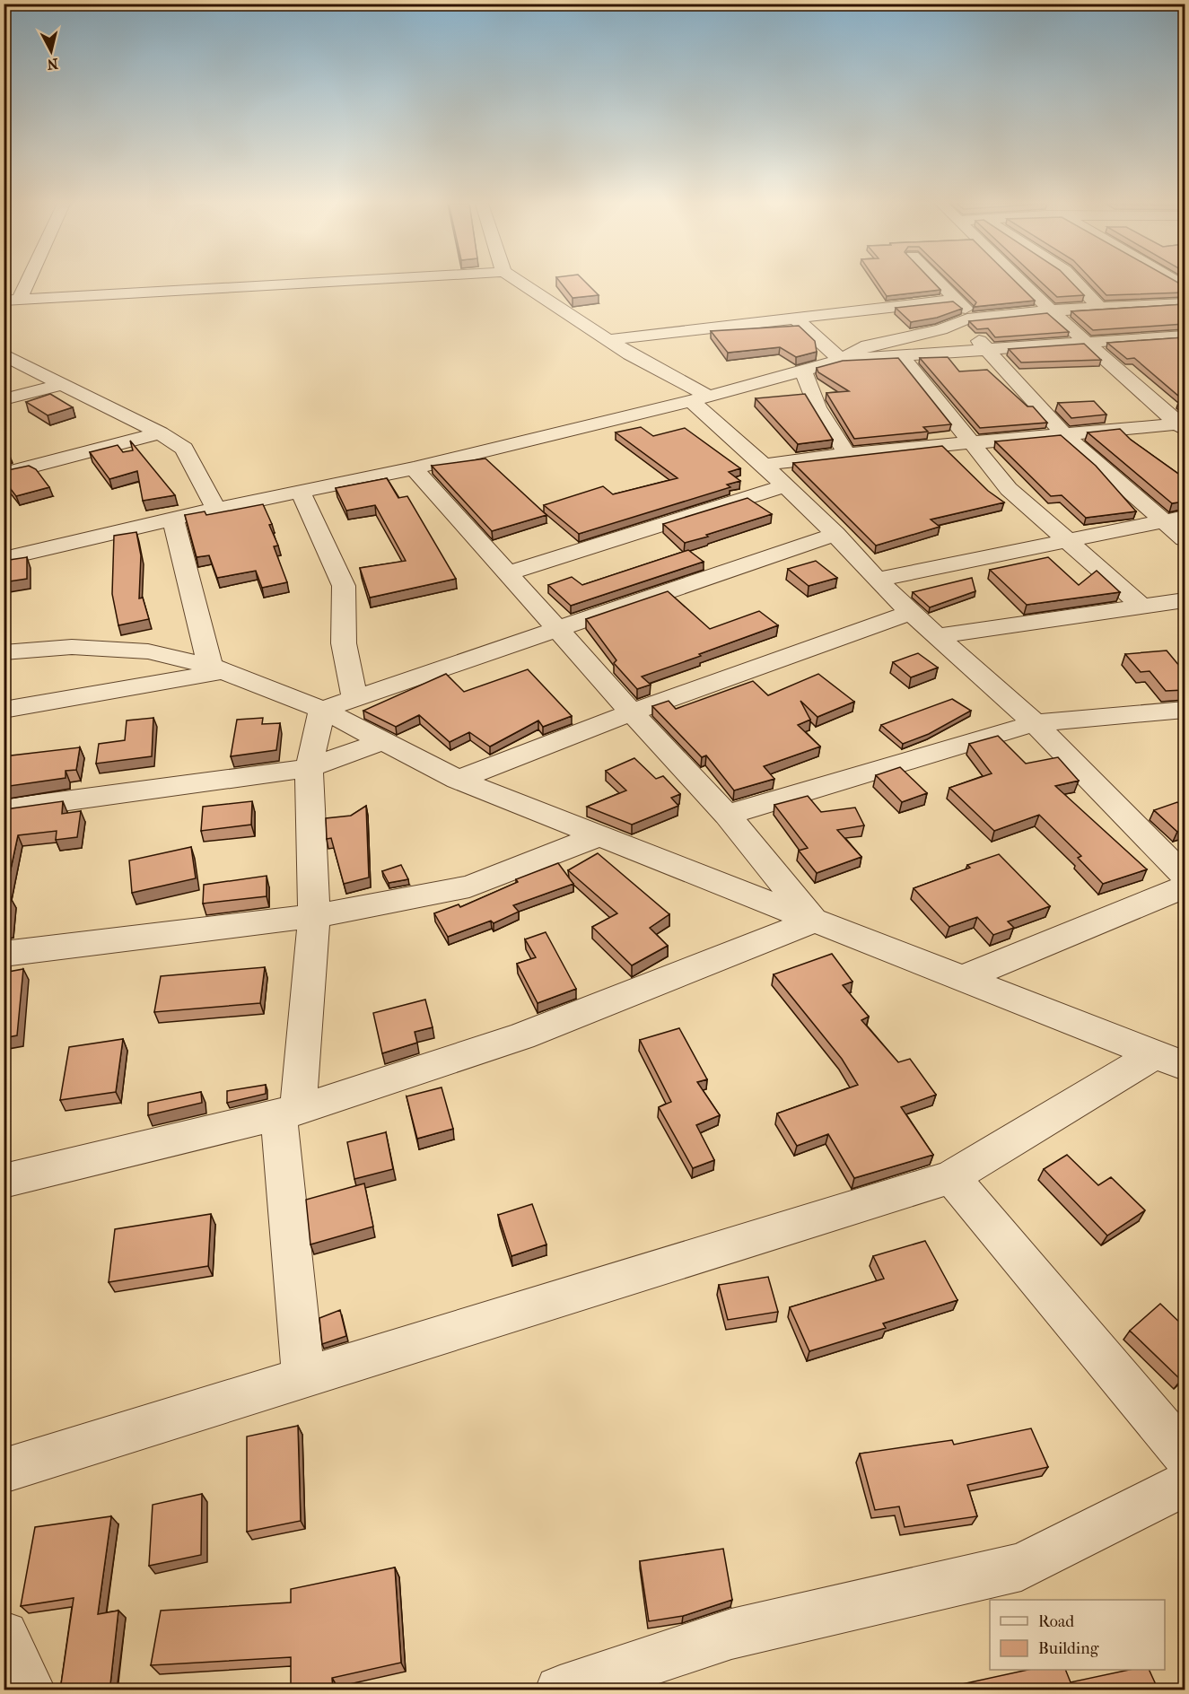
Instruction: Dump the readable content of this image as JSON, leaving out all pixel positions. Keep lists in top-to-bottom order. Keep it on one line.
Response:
{"legend":["Road","Building"],"north":"bottom"}
